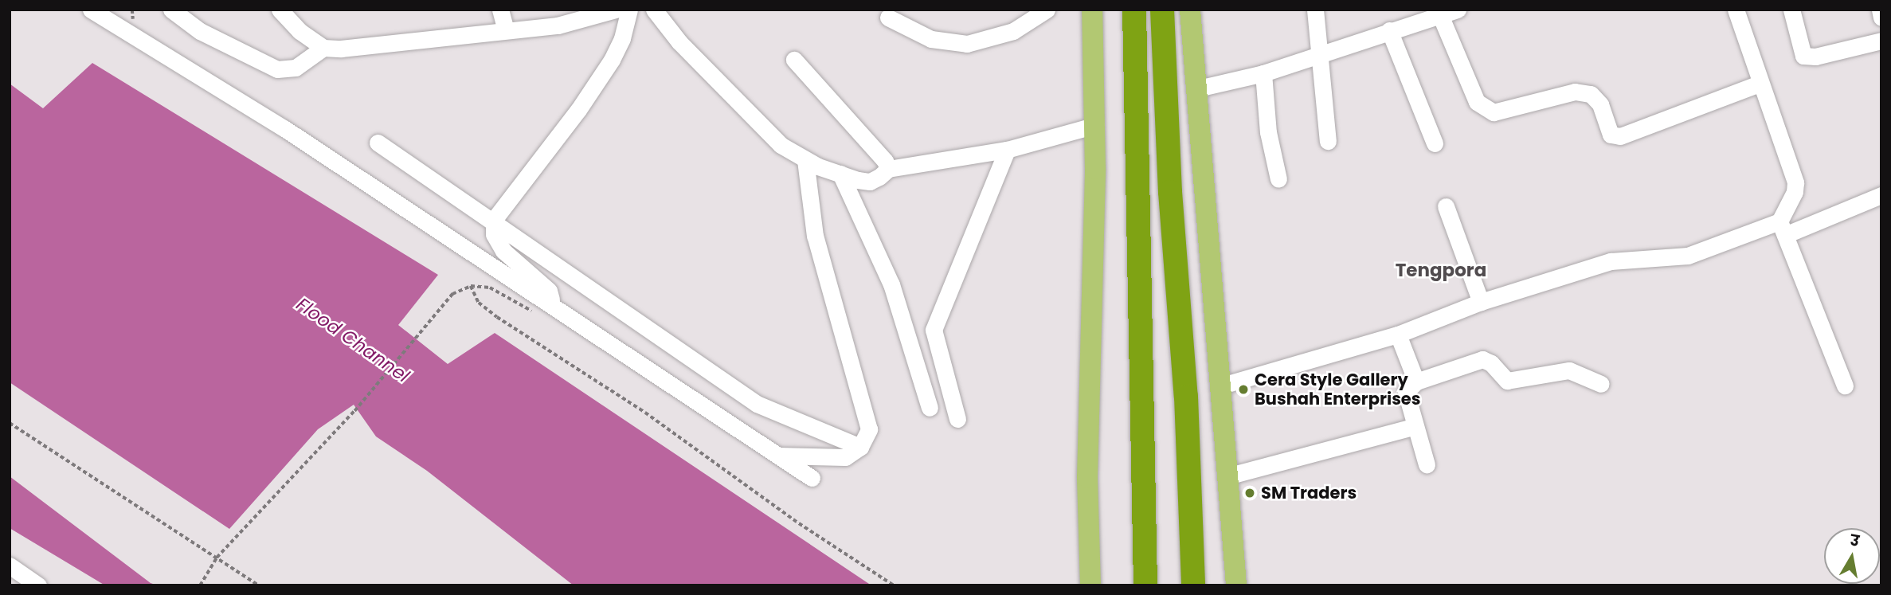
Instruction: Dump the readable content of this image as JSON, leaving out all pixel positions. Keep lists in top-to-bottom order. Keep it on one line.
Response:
{"districts":["Tengpora"],"water":["Flood Channel"],"places":["Cera Style Gallery Bushah Enterprises","SM Traders"],"north":"top"}
